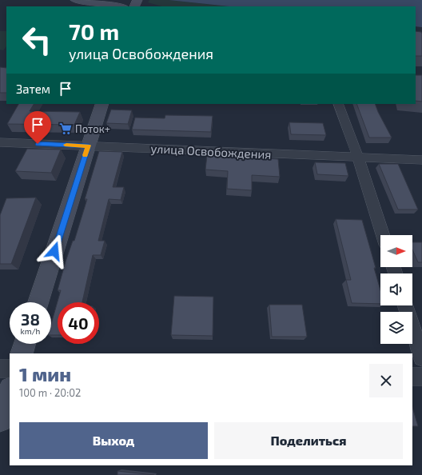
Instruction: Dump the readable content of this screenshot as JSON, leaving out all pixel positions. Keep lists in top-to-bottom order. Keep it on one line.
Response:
{"streets":{"street":["улица Освобождения"]},"places":{"supermarket":["Поток+"]},"north":"right","page":{"turn":["70 m","улица Освобождения"],"then":"Затем","speed":"38 km/h","limit":"40","heading":["1 мин","100 m · 20:02"],"buttons":["Выход","Поделиться"]}}
